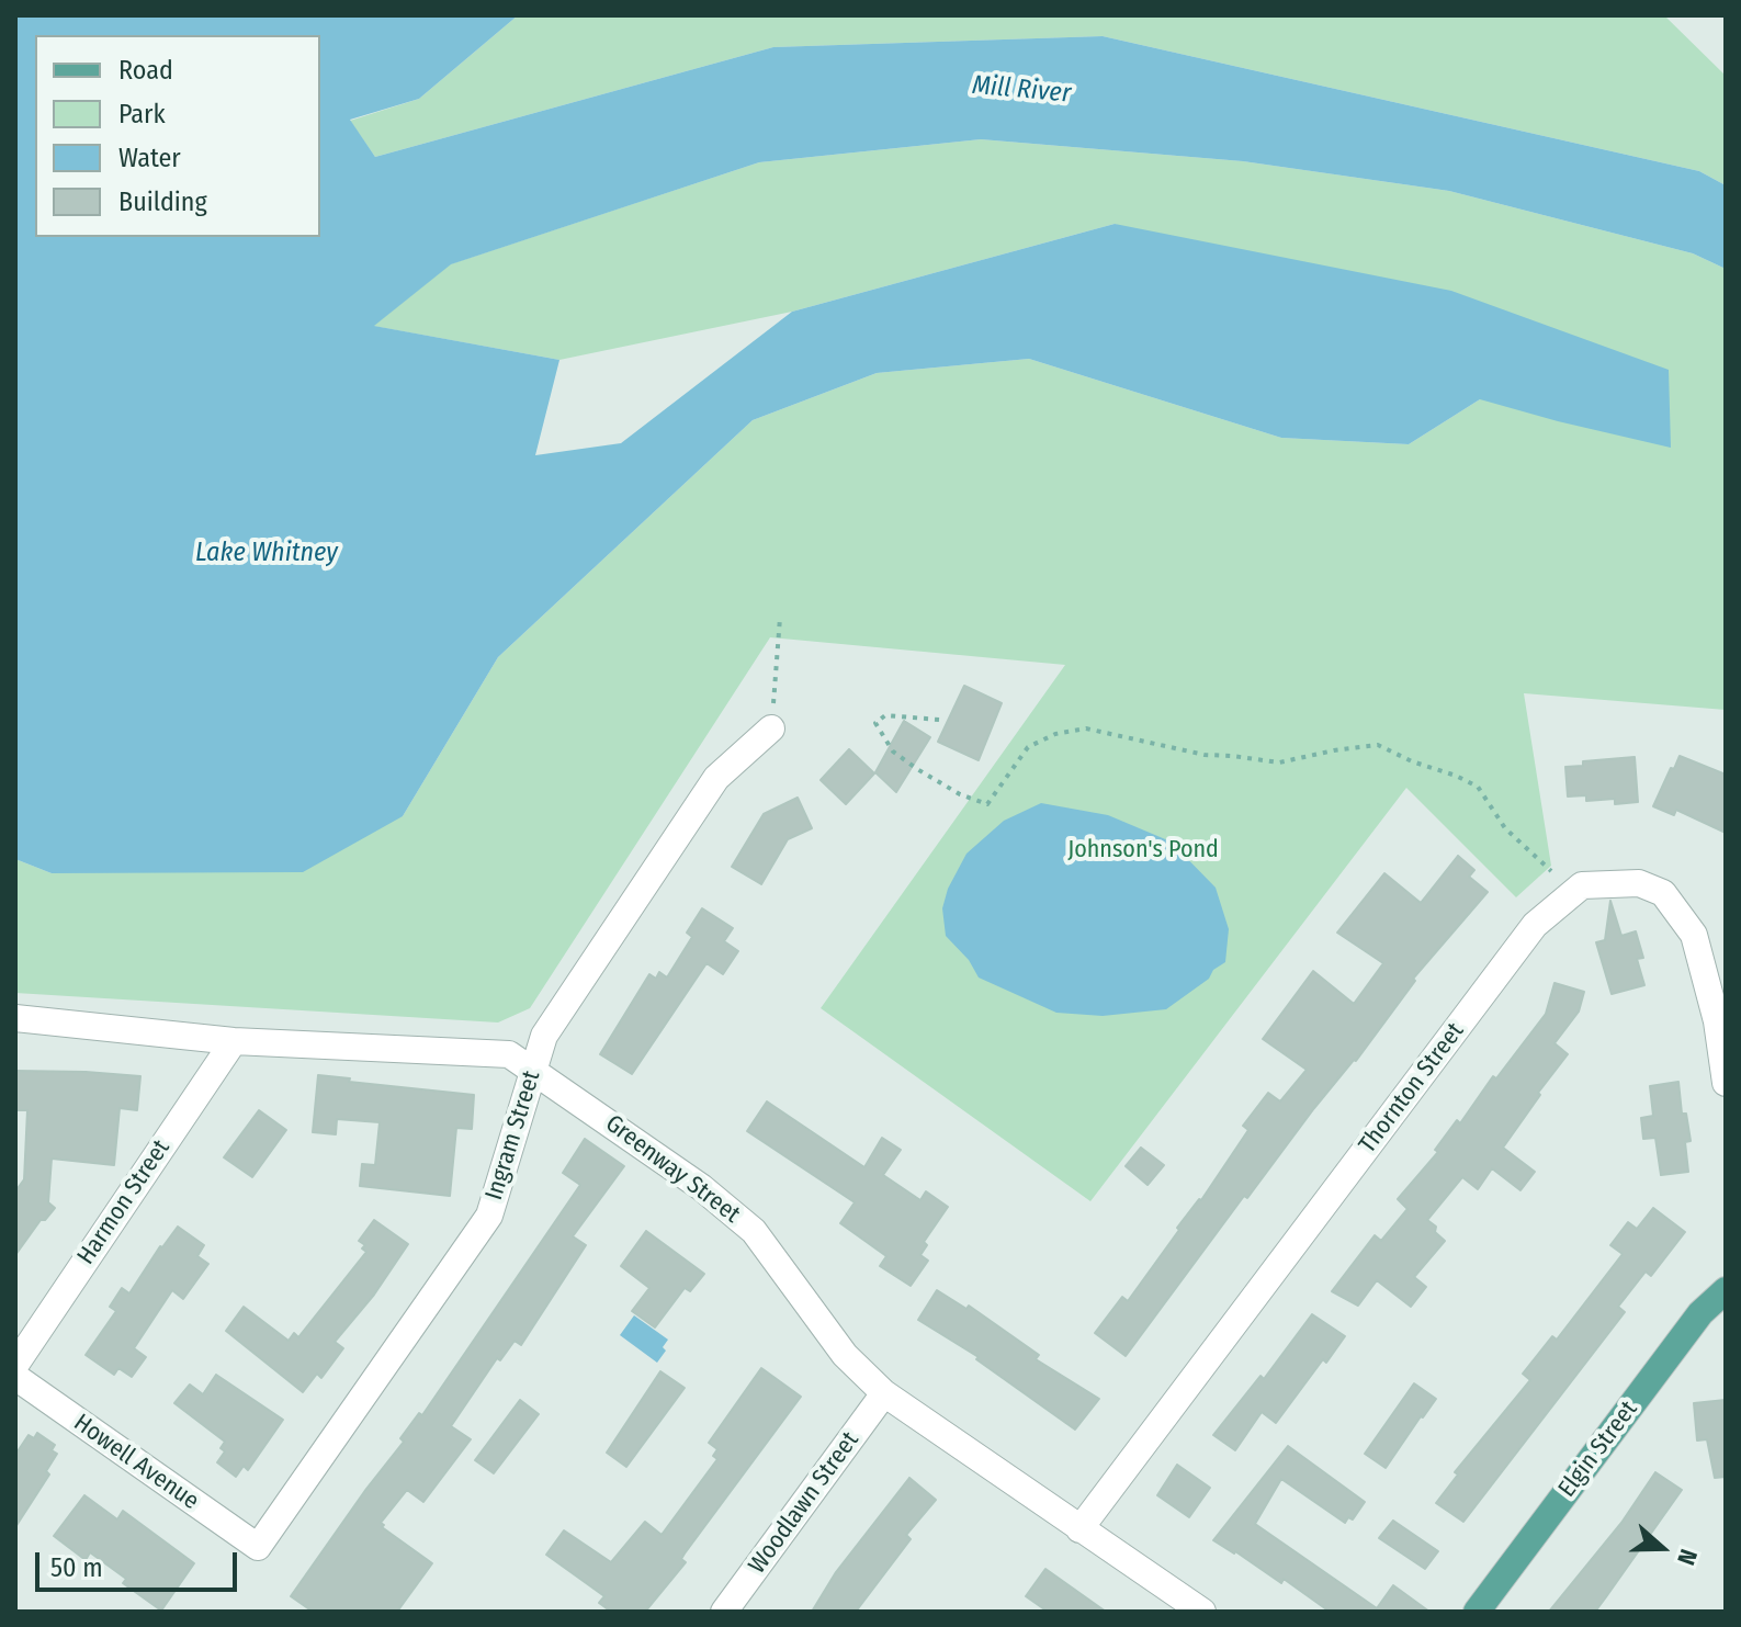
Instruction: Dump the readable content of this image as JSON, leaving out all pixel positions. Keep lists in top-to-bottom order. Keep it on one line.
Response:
{"streets":{"main road":["Elgin Street"],"street":["Thornton Street","Ingram Street","Greenway Street","Harmon Street","Howell Avenue","Woodlawn Street"]},"crossings":[["Thornton Street","Greenway Street"],["Ingram Street","Greenway Street"],["Ingram Street","Howell Avenue"],["Greenway Street","Harmon Street"],["Greenway Street","Woodlawn Street"]],"water":["Mill River","Lake Whitney"],"parks":["Johnson's Pond"],"legend":["Road","Park","Water","Building"],"scale_bar":"50 m","north":"right"}
